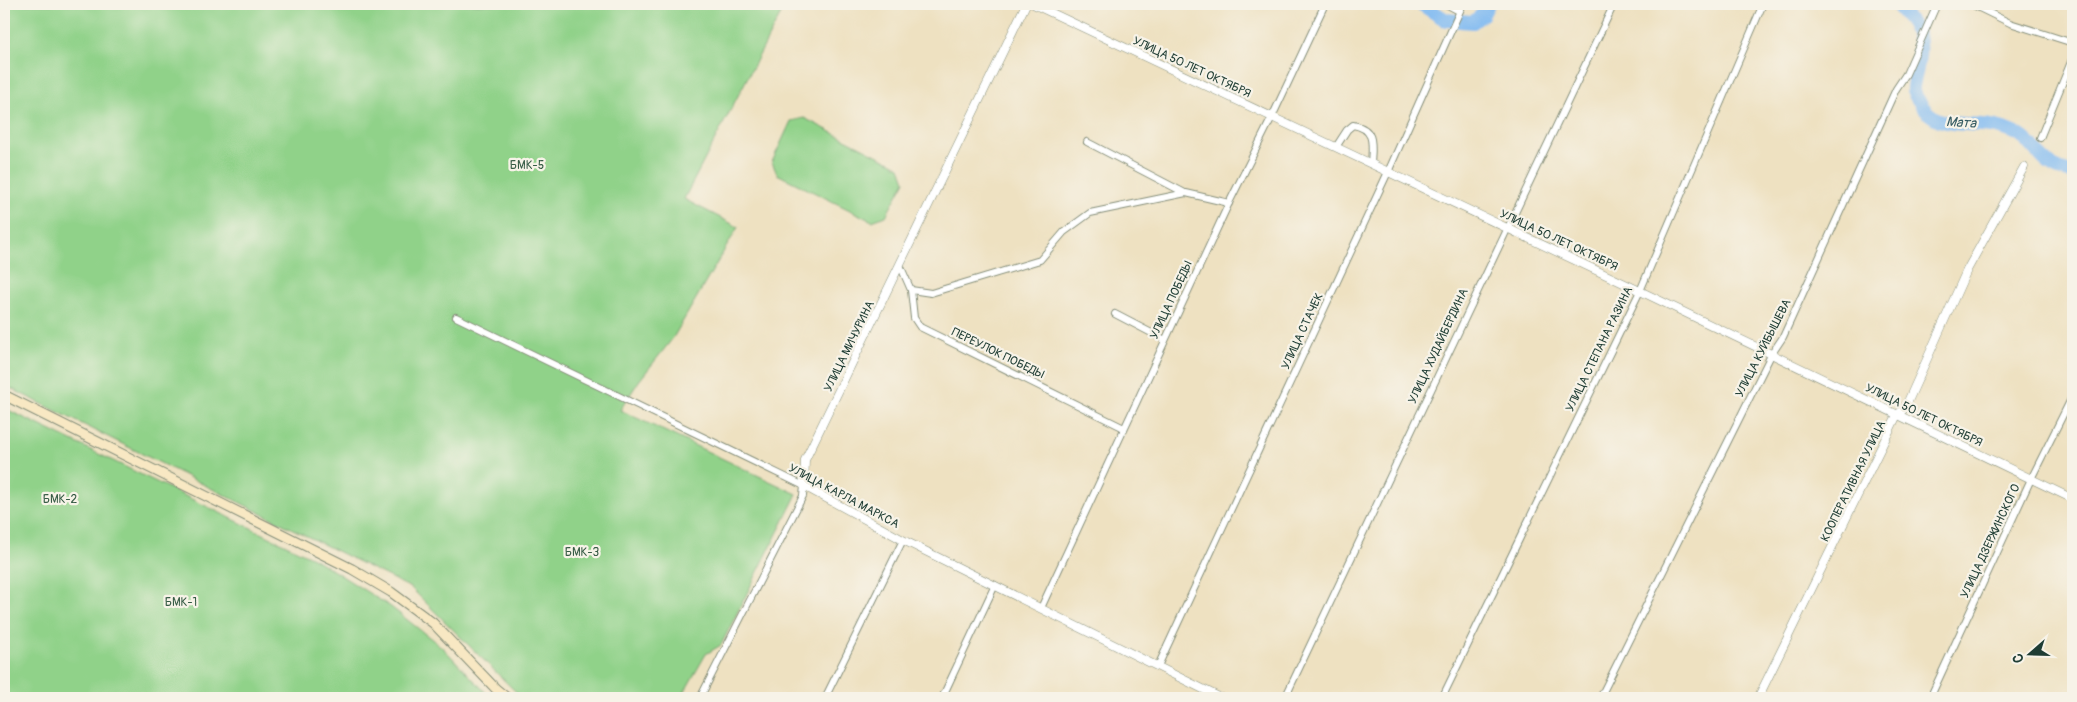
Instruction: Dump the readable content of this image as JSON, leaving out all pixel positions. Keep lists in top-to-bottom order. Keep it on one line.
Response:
{"streets":{"street":["УЛИЦА 50 ЛЕТ ОКТЯБРЯ","УЛИЦА ПОБЕДЫ","УЛИЦА СТАЧЕК","УЛИЦА МИЧУРИНА","УЛИЦА ХУДАЙБЕРДИНА","УЛИЦА КУЙБЫШЕВА","УЛИЦА СТЕПАНА РАЗИНА","ПЕРЕУЛОК ПОБЕДЫ","КООПЕРАТИВНАЯ УЛИЦА","УЛИЦА КАРЛА МАРКСА","УЛИЦА ДЗЕРЖИНСКОГО"]},"crossings":[["УЛИЦА 50 ЛЕТ ОКТЯБРЯ","УЛИЦА ПОБЕДЫ"],["УЛИЦА 50 ЛЕТ ОКТЯБРЯ","УЛИЦА СТАЧЕК"],["УЛИЦА 50 ЛЕТ ОКТЯБРЯ","УЛИЦА ХУДАЙБЕРДИНА"],["УЛИЦА 50 ЛЕТ ОКТЯБРЯ","УЛИЦА КУЙБЫШЕВА"],["УЛИЦА 50 ЛЕТ ОКТЯБРЯ","УЛИЦА СТЕПАНА РАЗИНА"],["УЛИЦА 50 ЛЕТ ОКТЯБРЯ","КООПЕРАТИВНАЯ УЛИЦА"],["УЛИЦА 50 ЛЕТ ОКТЯБРЯ","УЛИЦА ДЗЕРЖИНСКОГО"],["УЛИЦА ПОБЕДЫ","ПЕРЕУЛОК ПОБЕДЫ"],["УЛИЦА ПОБЕДЫ","УЛИЦА КАРЛА МАРКСА"],["УЛИЦА СТАЧЕК","УЛИЦА КАРЛА МАРКСА"],["УЛИЦА МИЧУРИНА","ПЕРЕУЛОК ПОБЕДЫ"],["УЛИЦА МИЧУРИНА","УЛИЦА КАРЛА МАРКСА"]],"water":["Мата"],"parks":["БМК-5","БМК-2","БМК-3","БМК-1"],"north":"left"}
